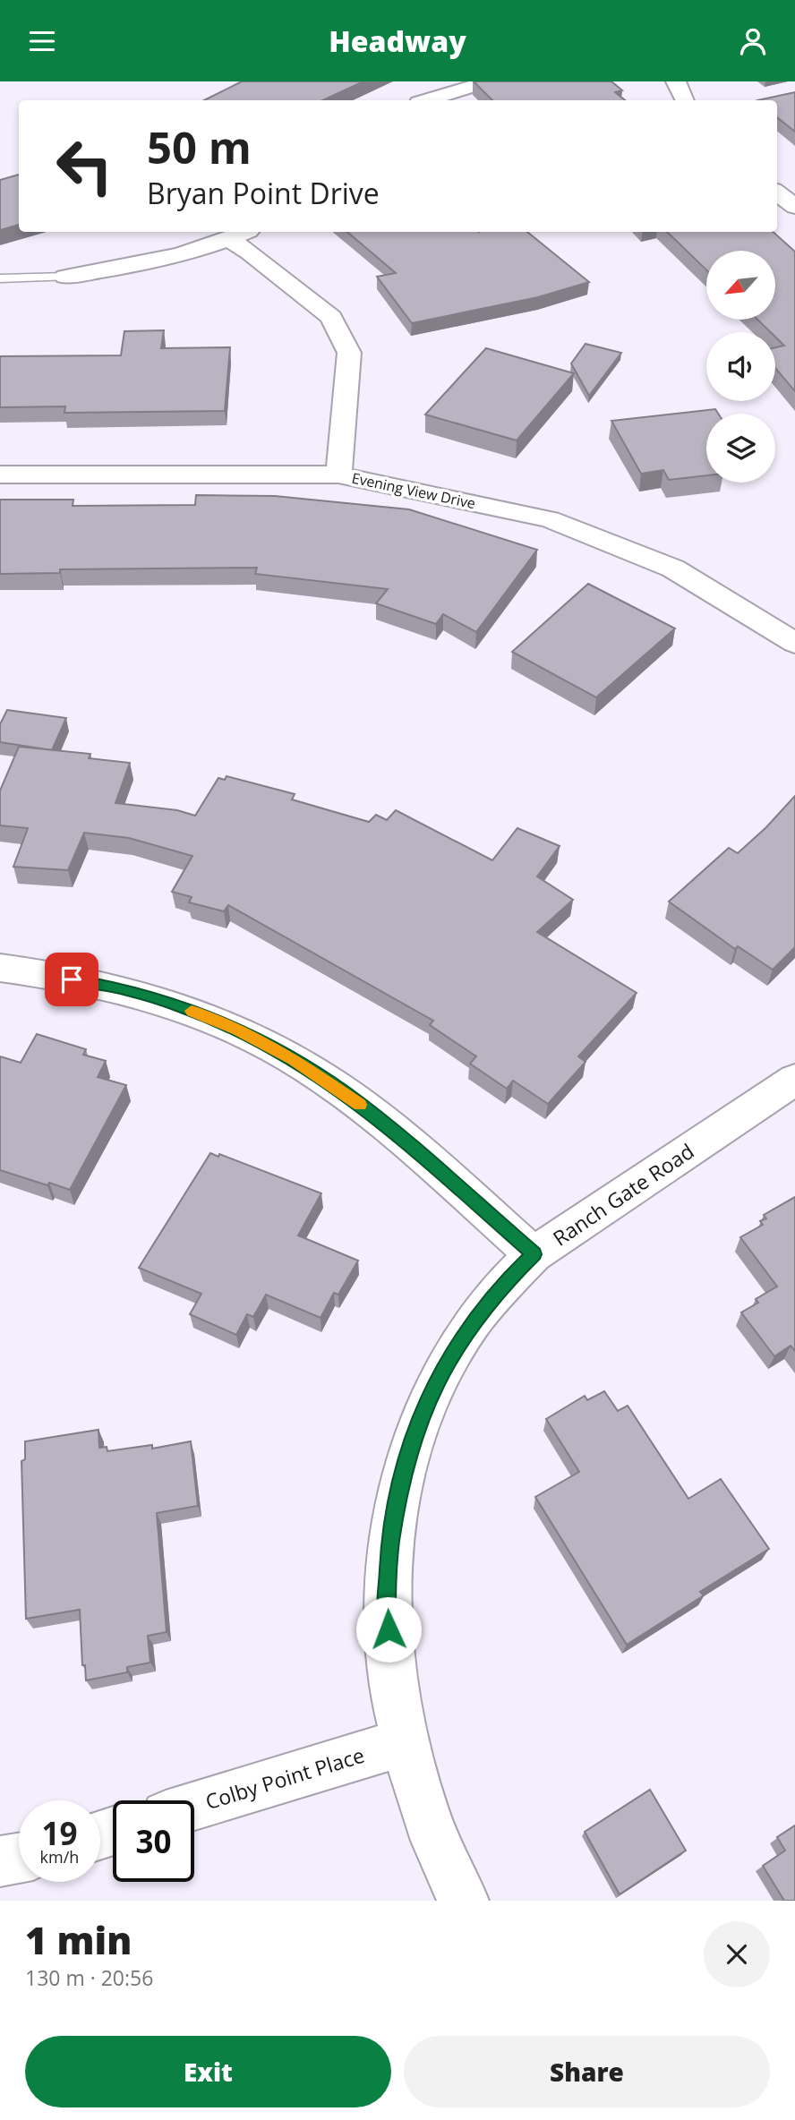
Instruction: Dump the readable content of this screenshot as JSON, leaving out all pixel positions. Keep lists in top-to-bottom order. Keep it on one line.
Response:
{"streets":{"street":["Evening View Drive","Ranch Gate Road","Colby Point Place"]},"crossings":[["Ranch Gate Road","Colby Point Place"]],"north":"bottom left","page":{"header":"Headway","turn":["50 m","Bryan Point Drive"],"speed":"19 km/h","limit":"30","heading":["1 min","130 m · 20:56"],"buttons":["Exit","Share"]}}
